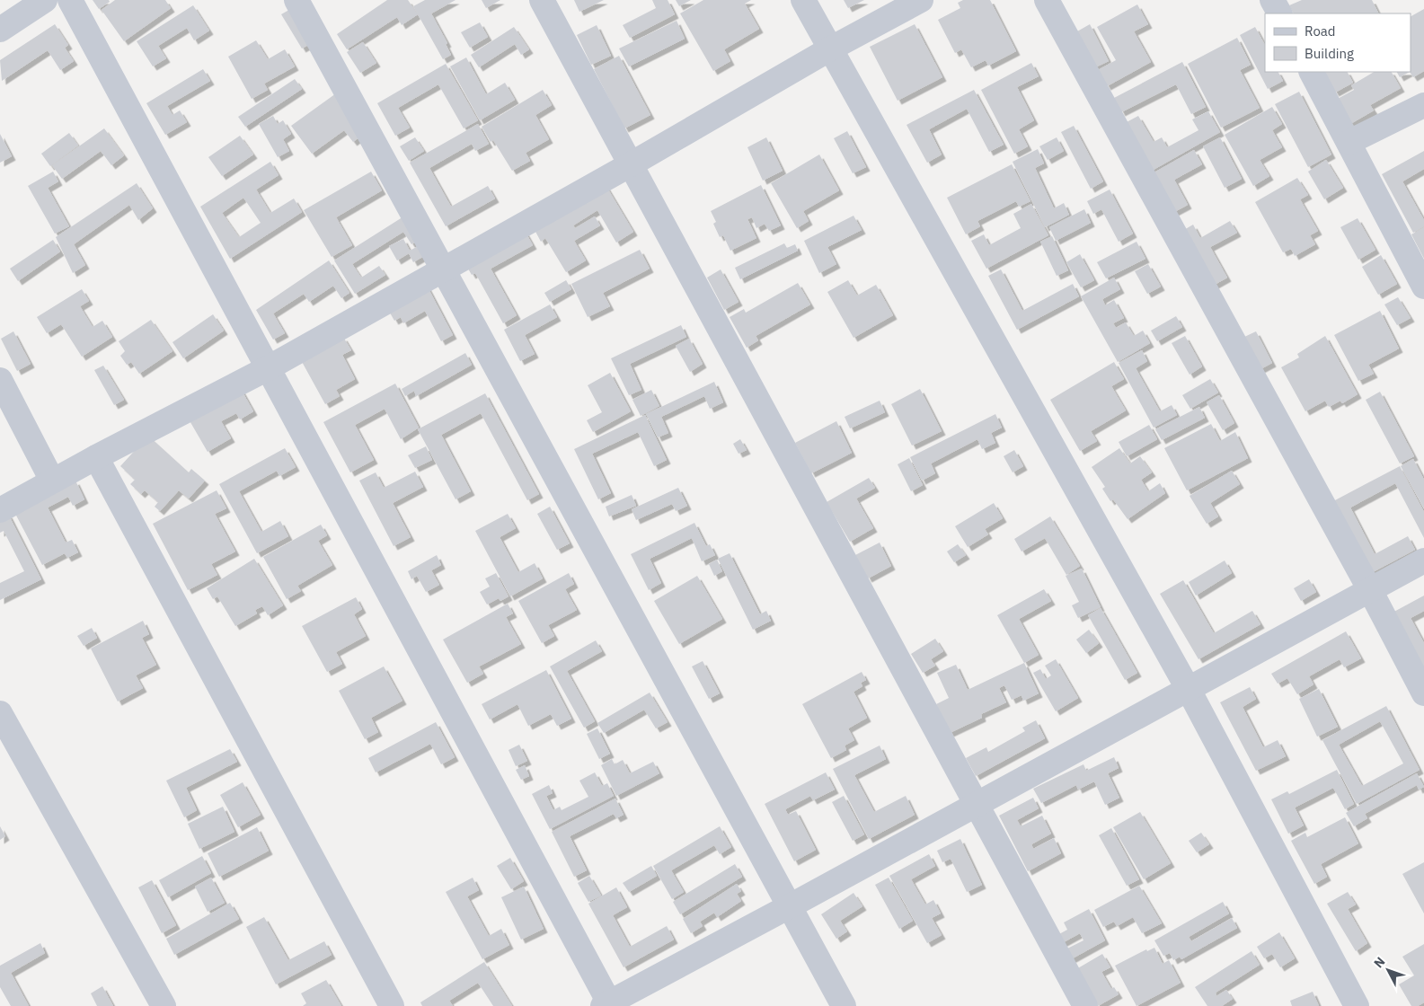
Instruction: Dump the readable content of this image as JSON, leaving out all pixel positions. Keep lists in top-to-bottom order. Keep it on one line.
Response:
{"legend":["Road","Building"],"north":"top left"}
